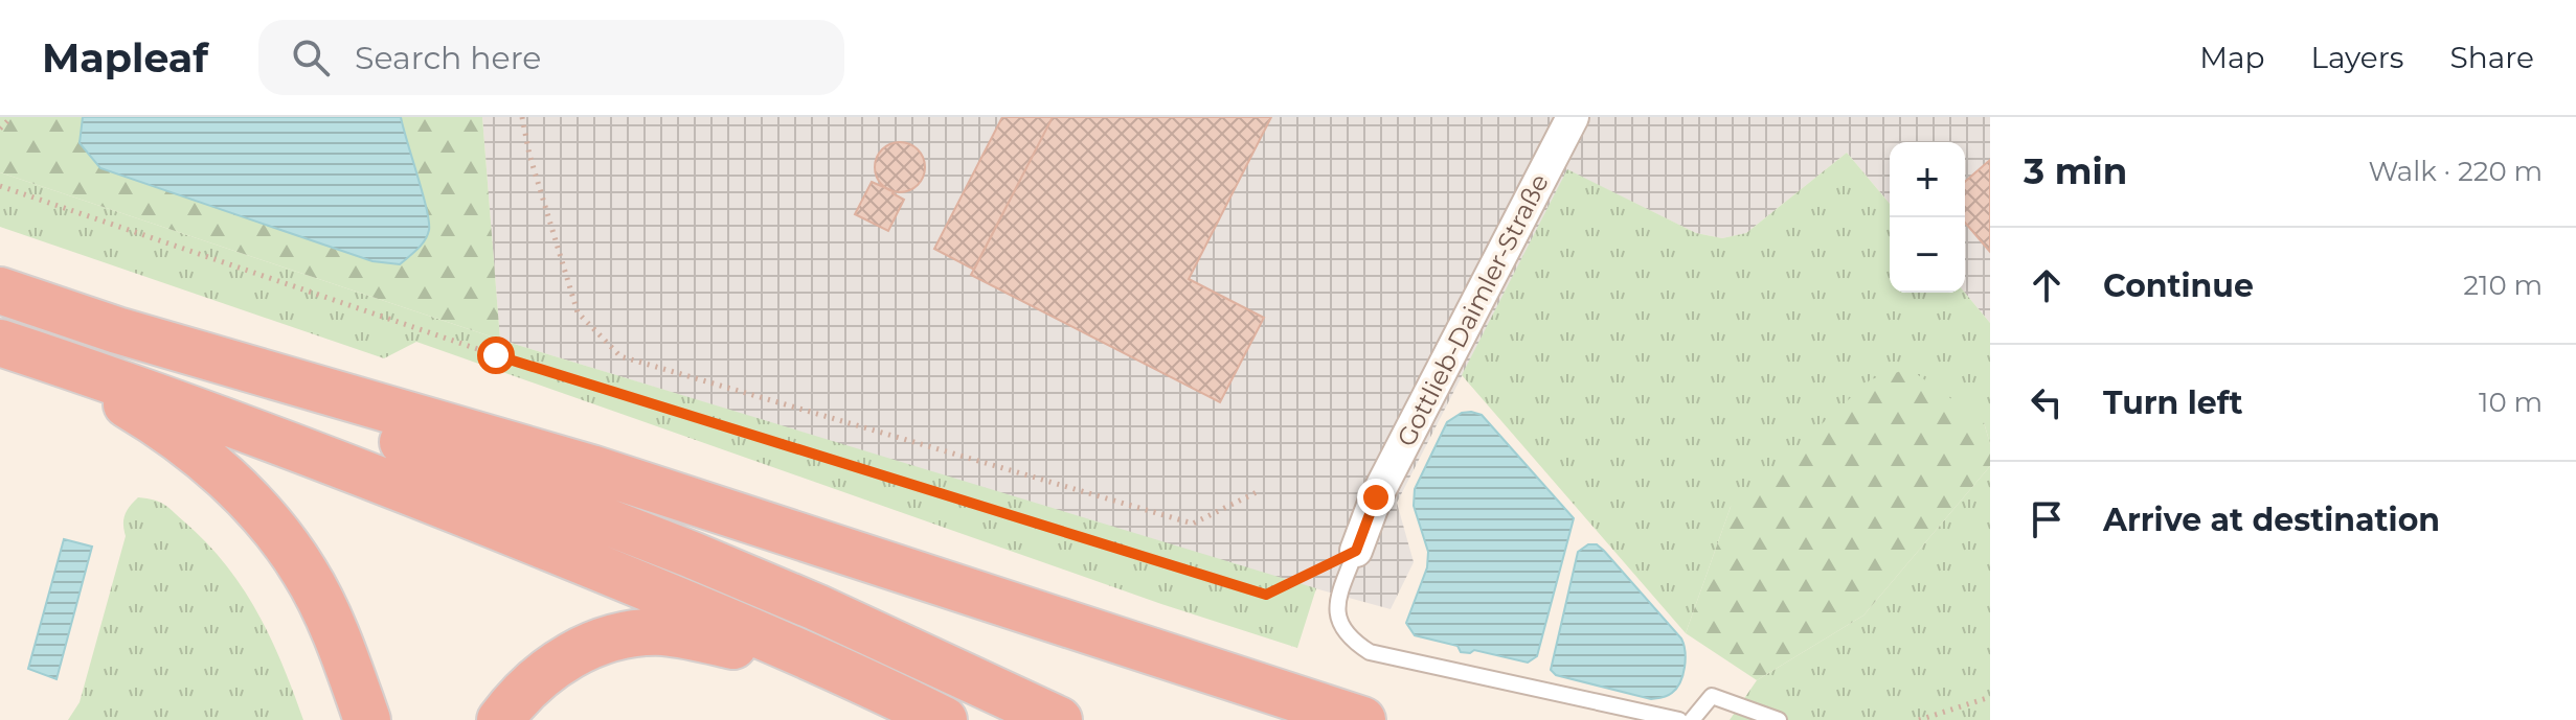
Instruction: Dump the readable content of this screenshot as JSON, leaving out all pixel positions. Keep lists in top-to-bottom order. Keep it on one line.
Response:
{"streets":{"street":["Gottlieb-Daimler-Straße"]},"page":{"header":"Mapleaf","search":"Search here","nav":["Map","Layers","Share"],"heading":["3 min","Walk · 220 m"],"map_buttons":["+","−"],"list":[["Continue","210 m"],["Turn left","10 m"],"Arrive at destination"]}}
